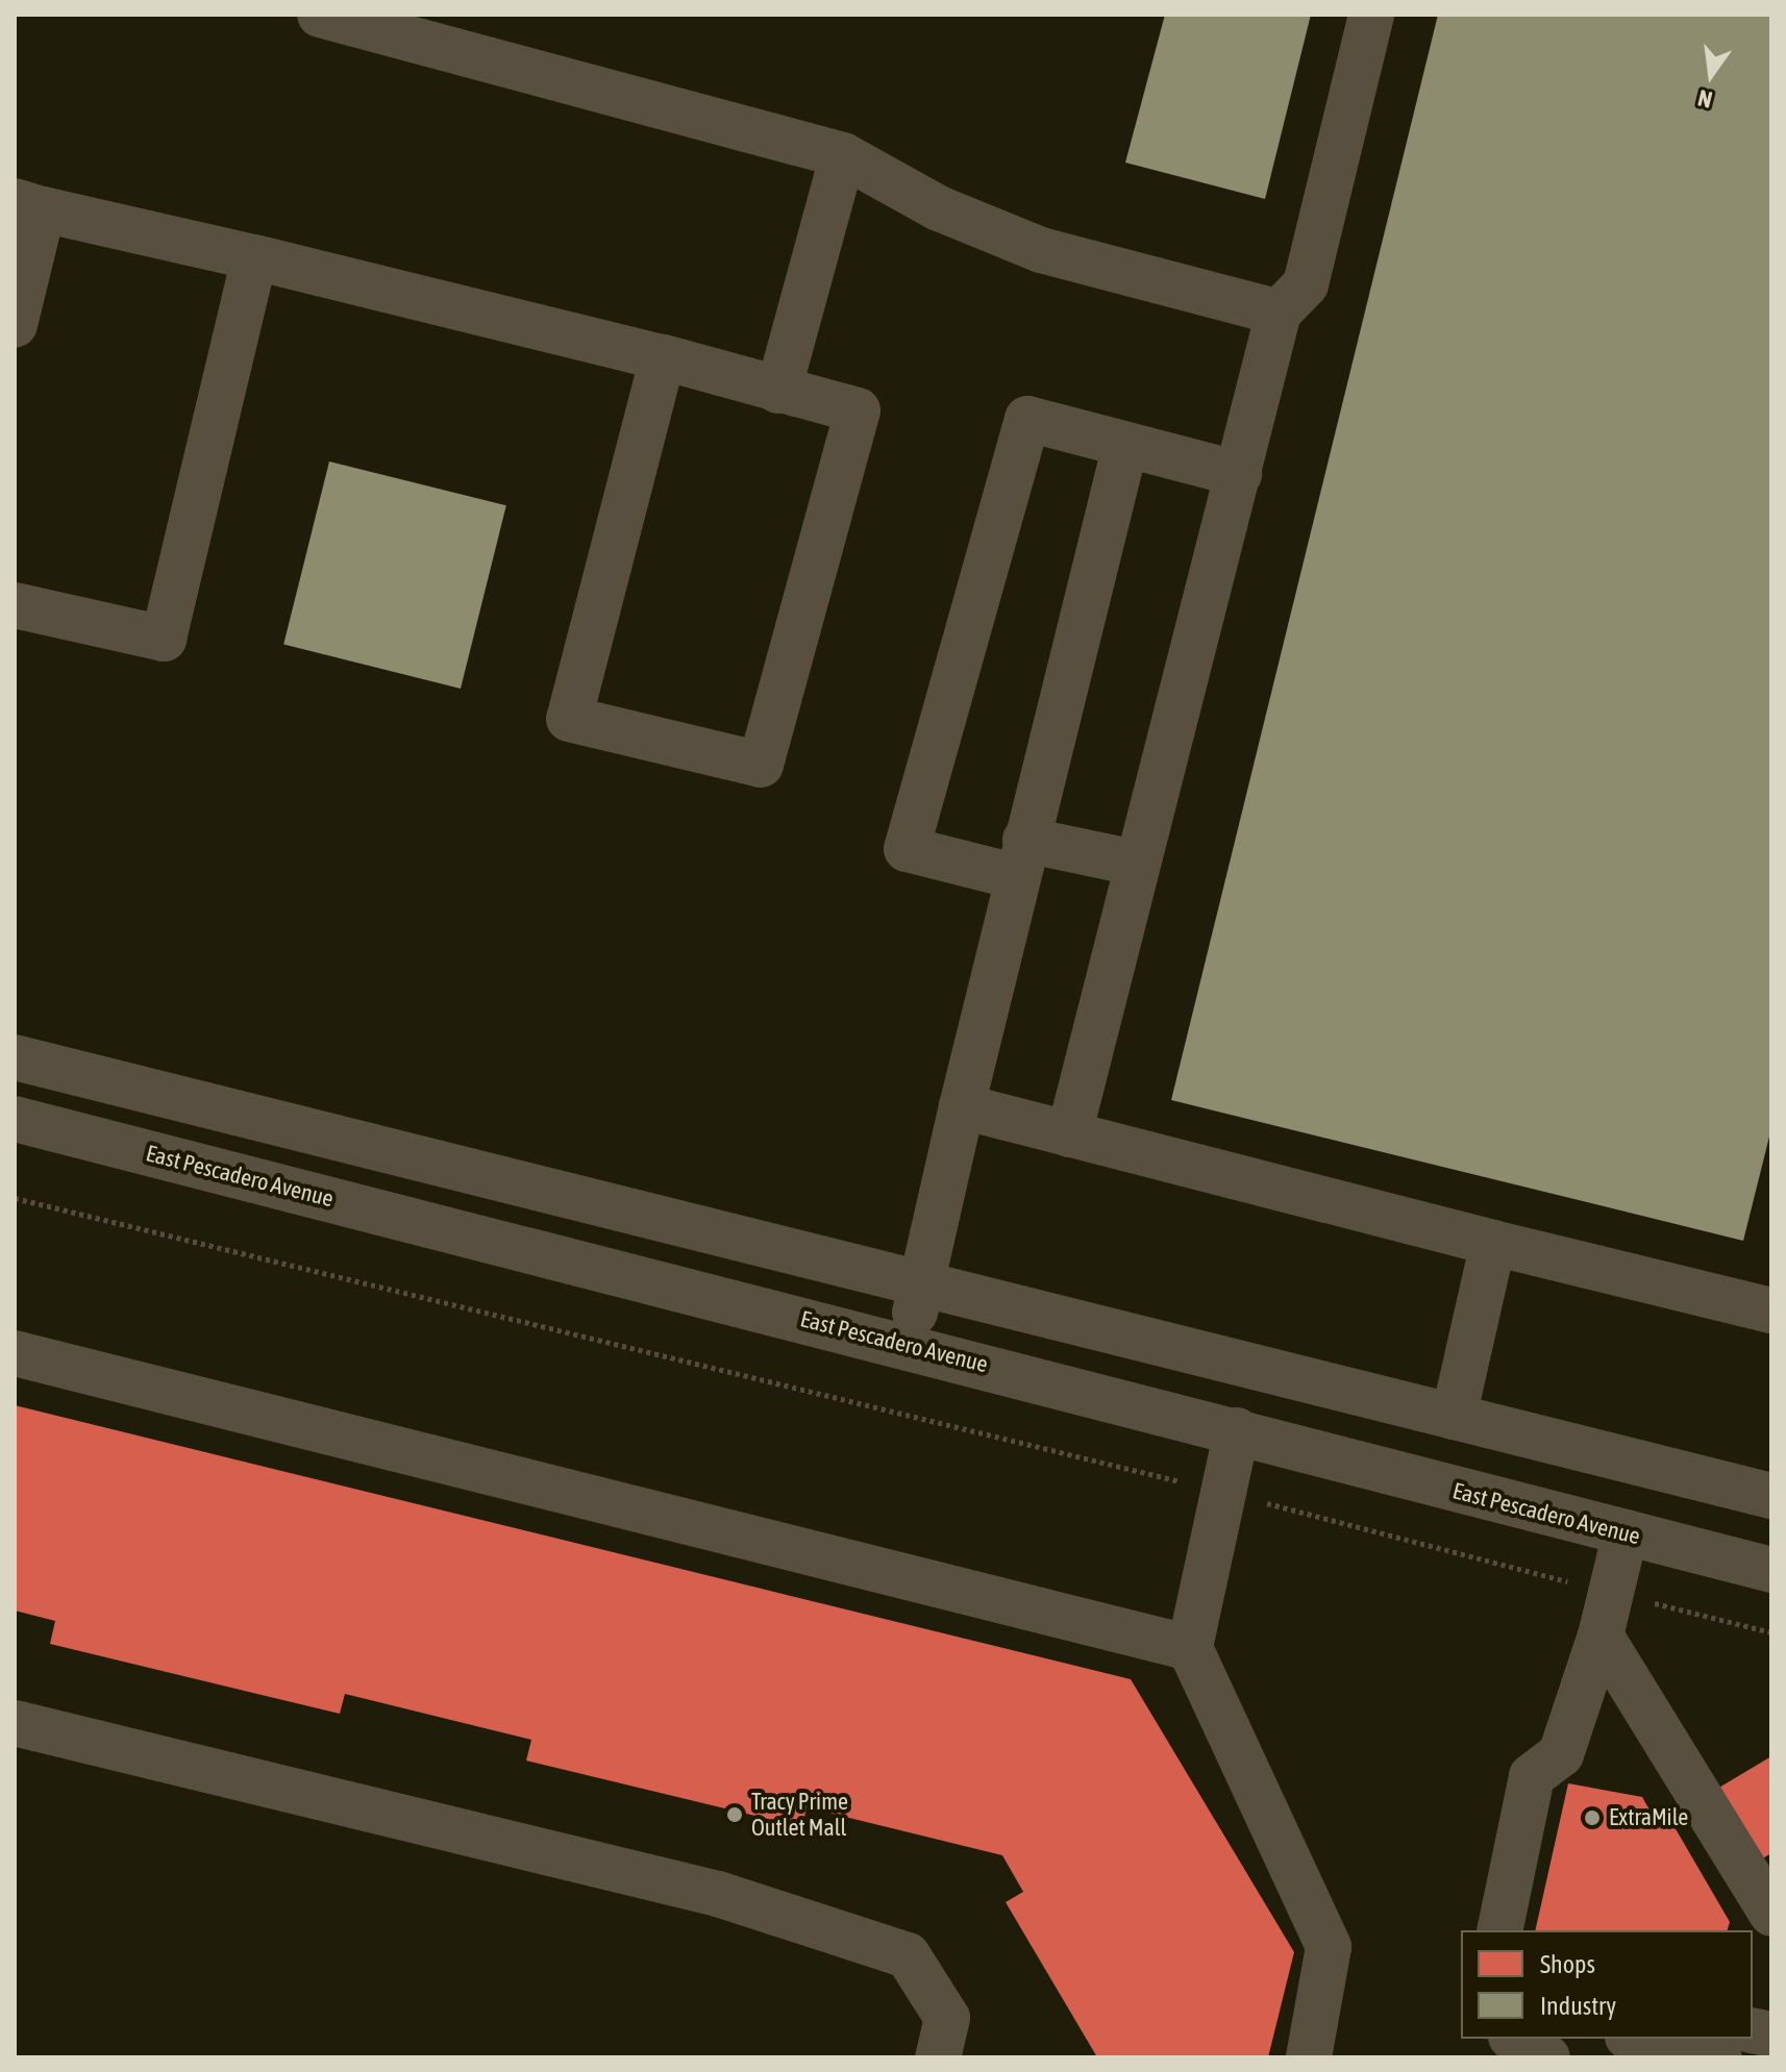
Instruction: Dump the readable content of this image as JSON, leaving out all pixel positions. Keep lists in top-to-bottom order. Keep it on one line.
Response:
{"streets":{"street":["East Pescadero Avenue"]},"places":["Tracy Prime Outlet Mall","ExtraMile"],"legend":["Shops","Industry"],"north":"bottom"}
